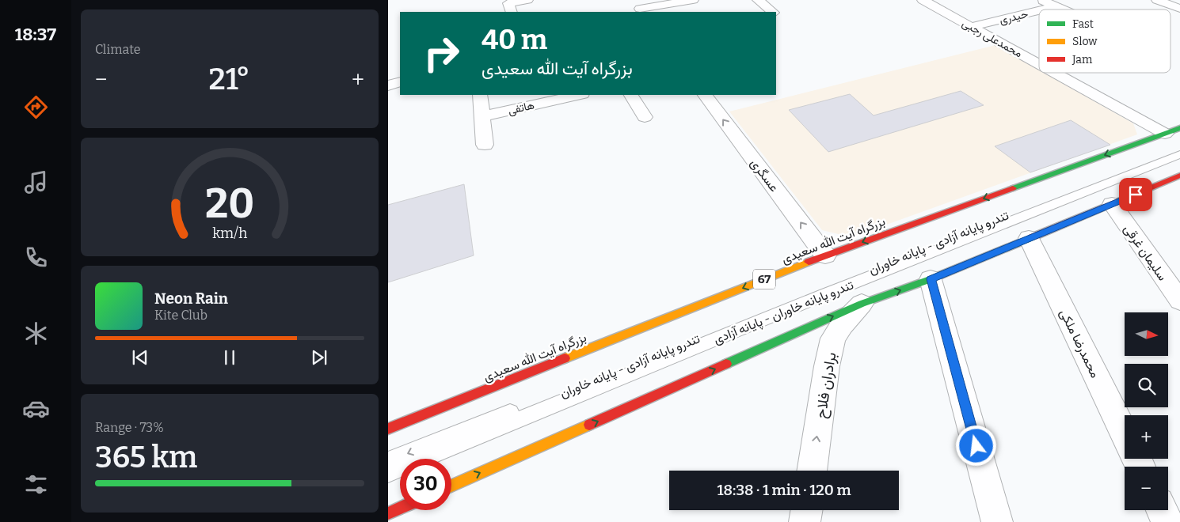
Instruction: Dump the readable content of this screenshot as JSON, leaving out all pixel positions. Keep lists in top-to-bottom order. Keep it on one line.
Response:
{"streets":{"highway":["بزرگراه آیت الله سعیدی","67"],"street":["حیدری","محمدعلی رجبی","هاتفی","عسگری","سلیمان غرقی","محمدرضا ملکی","برادران فلاح"],"lane":["تندرو پایانه آزادی - پایانه خاوران","تندرو پایانه خاوران - پایانه آزادی"]},"crossings":[["حیدری","محمدعلی رجبی"],["محمدعلی رجبی","بزرگراه آیت الله سعیدی"],["عسگری","بزرگراه آیت الله سعیدی"]],"one_way":["عسگری","تندرو پایانه آزادی - پایانه خاوران","برادران فلاح"],"legend":["Fast","Slow","Jam"],"north":"right","page":{"tabs":"18:37","tile":["Climate",["Range · 73%","365 km"]],"turn":["40 m","بزرگراه آیت الله سعیدی"],"heat":["−","21°","+"],"song":["Neon Rain","Kite Club"],"map_buttons":["+","−"],"limit":"30","trip":"18:38 · 1 min · 120 m","gauge":["20","km/h"]}}
